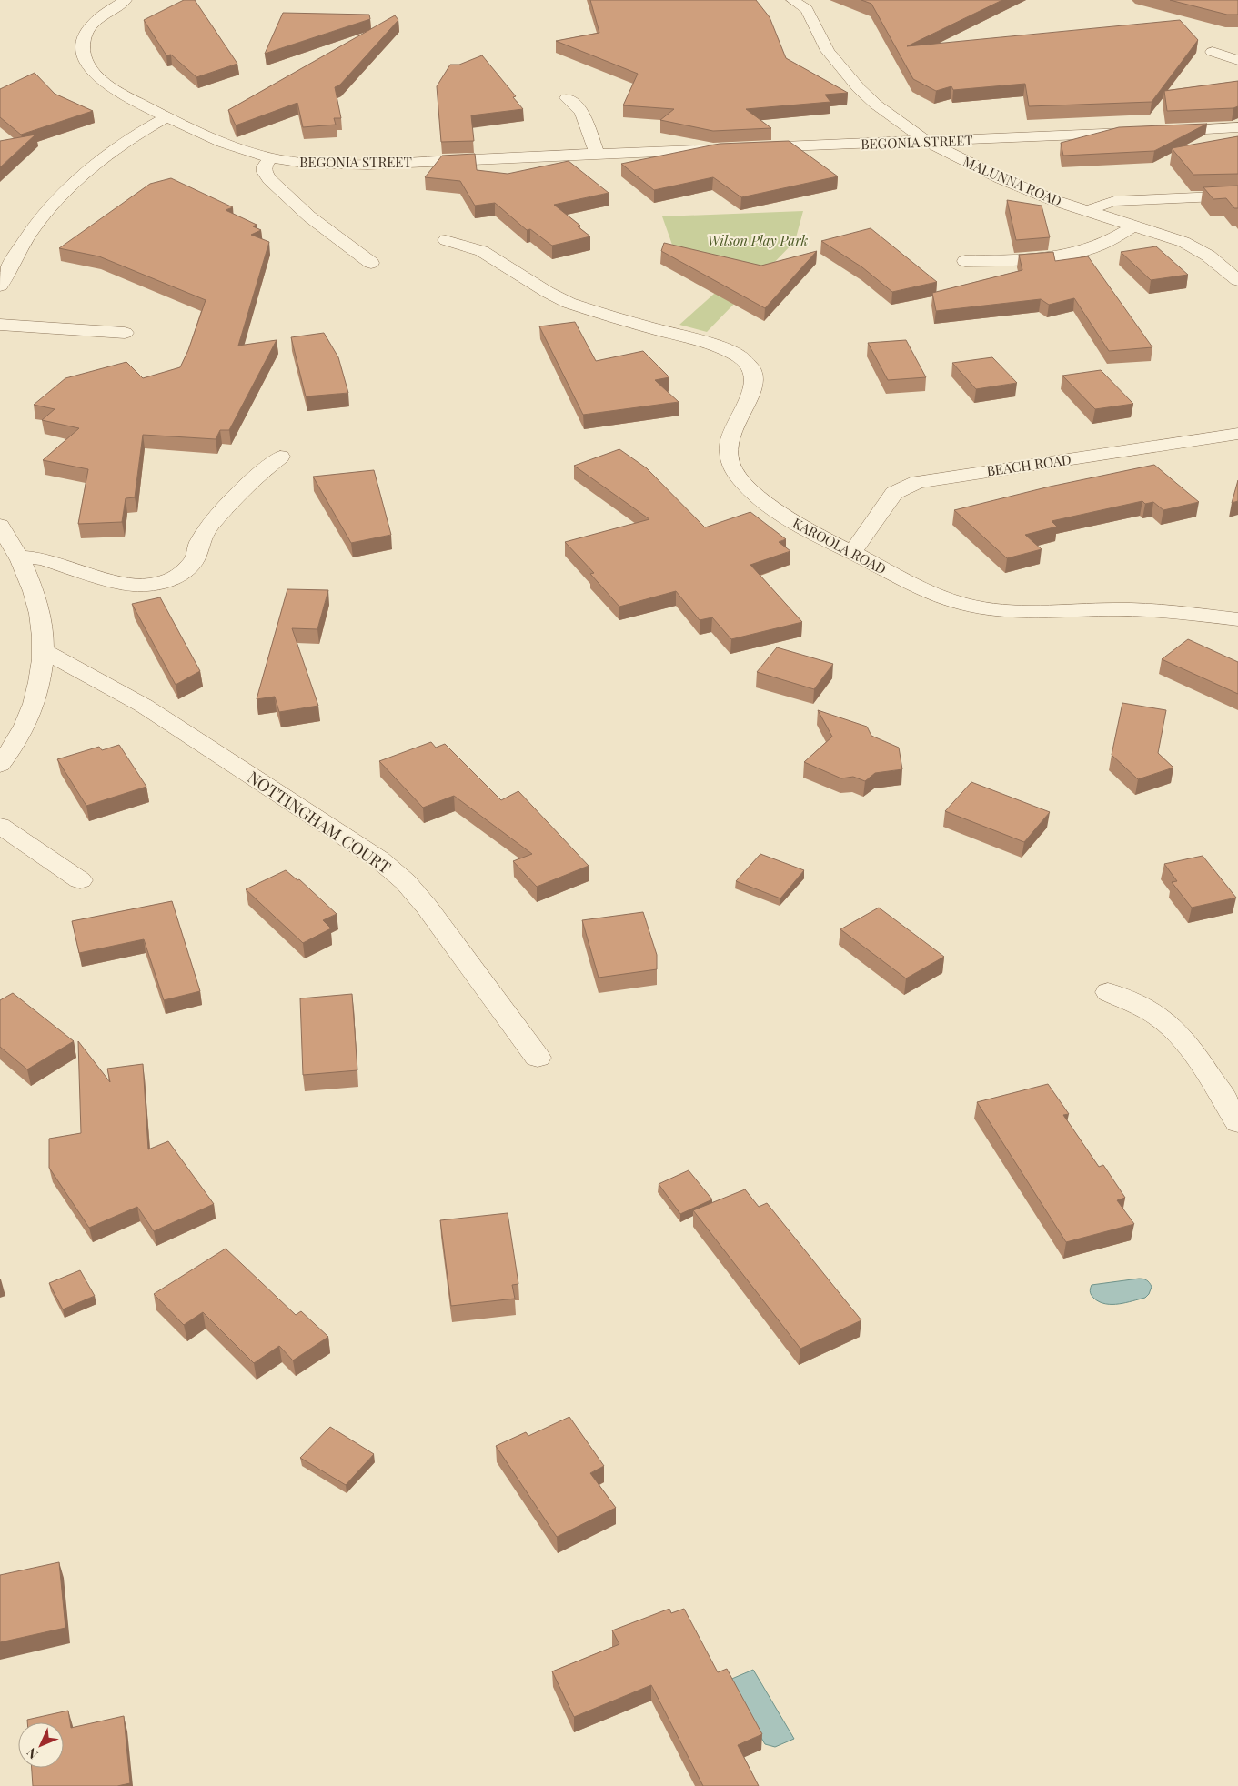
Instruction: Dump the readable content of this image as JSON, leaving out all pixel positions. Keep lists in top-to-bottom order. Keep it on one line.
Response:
{"streets":{"street":["BEGONIA STREET","MALUNNA ROAD","BEACH ROAD","KAROOLA ROAD","NOTTINGHAM COURT"]},"crossings":[["BEGONIA STREET","MALUNNA ROAD"],["BEACH ROAD","KAROOLA ROAD"]],"parks":["Wilson Play Park"],"north":"bottom left"}
